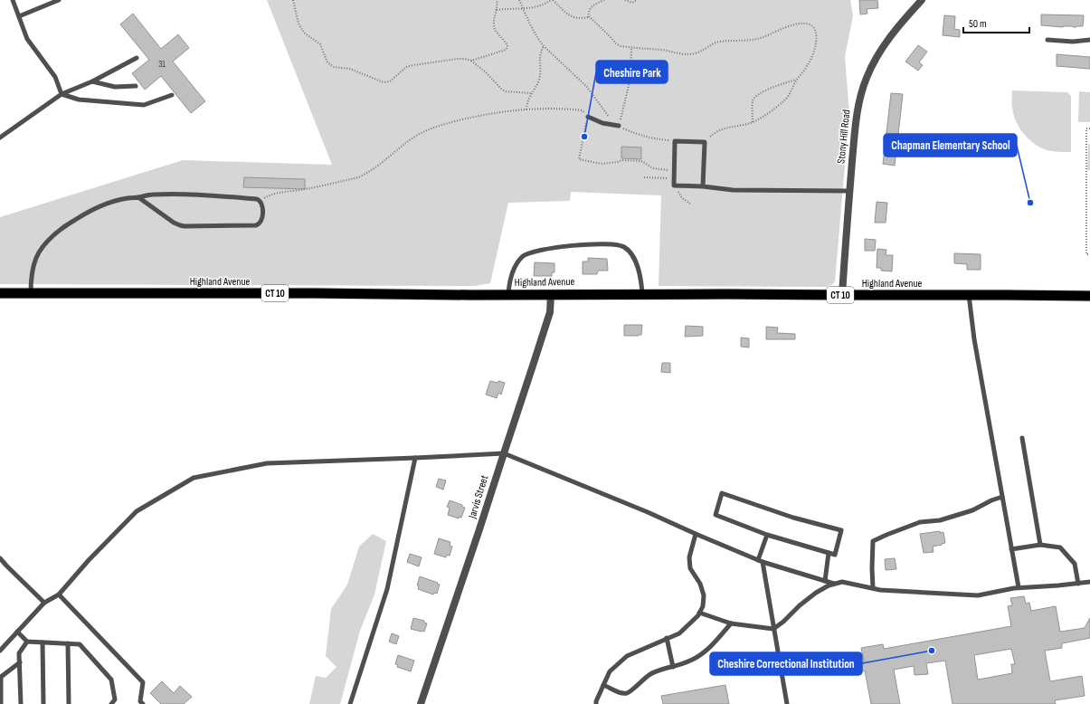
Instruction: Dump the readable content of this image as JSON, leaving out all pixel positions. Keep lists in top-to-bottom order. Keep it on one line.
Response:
{"streets":{"highway":["Highland Avenue","CT 10"],"street":["Stony Hill Road","Jarvis Street"]},"crossings":[["Stony Hill Road","Highland Avenue"],["Highland Avenue","Jarvis Street"]],"places":["Cheshire Park","Chapman Elementary School","Cheshire Correctional Institution"],"house_numbers":["31"],"scale_bar":"50 m"}
